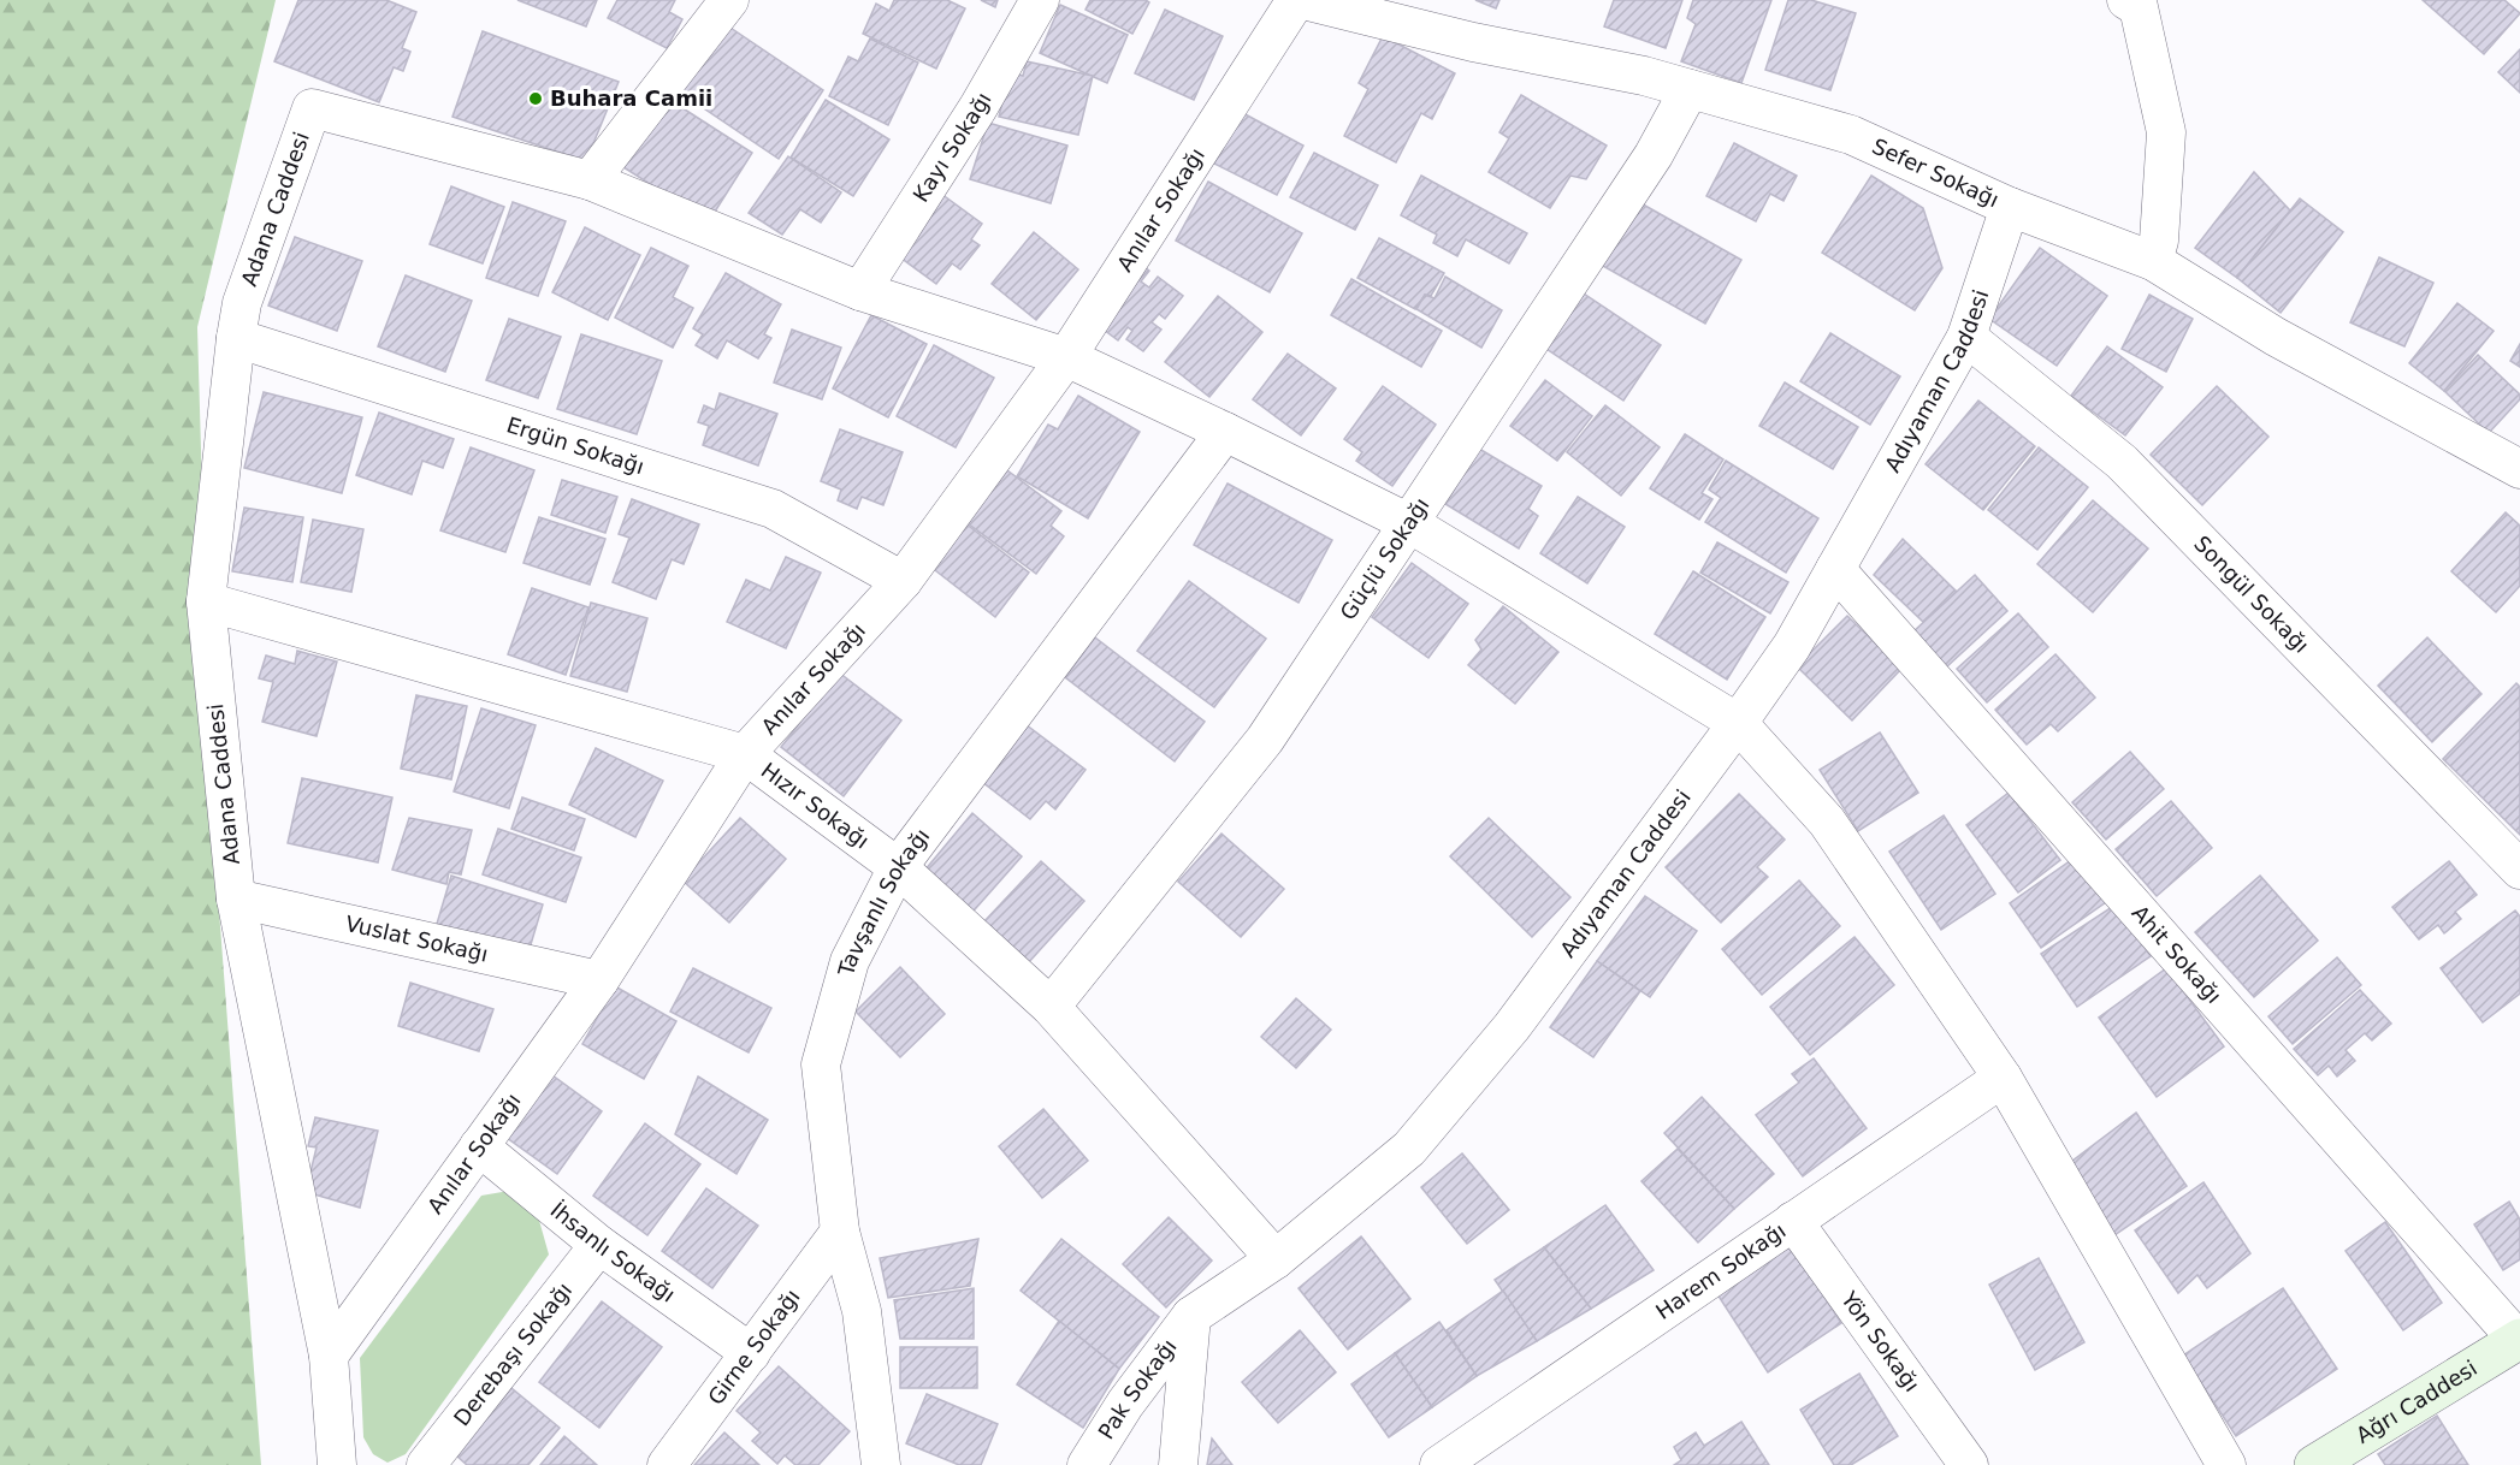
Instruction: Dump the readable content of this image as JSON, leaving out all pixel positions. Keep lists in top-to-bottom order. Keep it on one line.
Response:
{"streets":{"main road":["Ağrı Caddesi"],"street":["Kayı Sokağı","Sefer Sokağı","Adana Caddesi","Anılar Sokağı","Adıyaman Caddesi","Ergün Sokağı","Güçlü Sokağı","Songül Sokağı","Hızır Sokağı","Tavşanlı Sokağı","Vuslat Sokağı","Ahit Sokağı","İhsanlı Sokağı","Harem Sokağı","Yön Sokağı","Girne Sokağı","Derebaşı Sokağı","Pak Sokağı"]},"crossings":[["Sefer Sokağı","Adıyaman Caddesi"],["Sefer Sokağı","Güçlü Sokağı"],["Adana Caddesi","Anılar Sokağı"],["Adana Caddesi","Ergün Sokağı"],["Adana Caddesi","Hızır Sokağı"],["Adana Caddesi","Vuslat Sokağı"],["Anılar Sokağı","Ergün Sokağı"],["Anılar Sokağı","Hızır Sokağı"],["Anılar Sokağı","Vuslat Sokağı"],["Anılar Sokağı","İhsanlı Sokağı"],["Adıyaman Caddesi","Songül Sokağı"],["Adıyaman Caddesi","Hızır Sokağı"],["Adıyaman Caddesi","Ahit Sokağı"],["Adıyaman Caddesi","Pak Sokağı"],["Güçlü Sokağı","Hızır Sokağı"],["Hızır Sokağı","Tavşanlı Sokağı"],["Tavşanlı Sokağı","Girne Sokağı"],["Ahit Sokağı","Ağrı Caddesi"],["İhsanlı Sokağı","Girne Sokağı"],["İhsanlı Sokağı","Derebaşı Sokağı"],["Harem Sokağı","Yön Sokağı"]],"places":["Buhara Camii"]}
